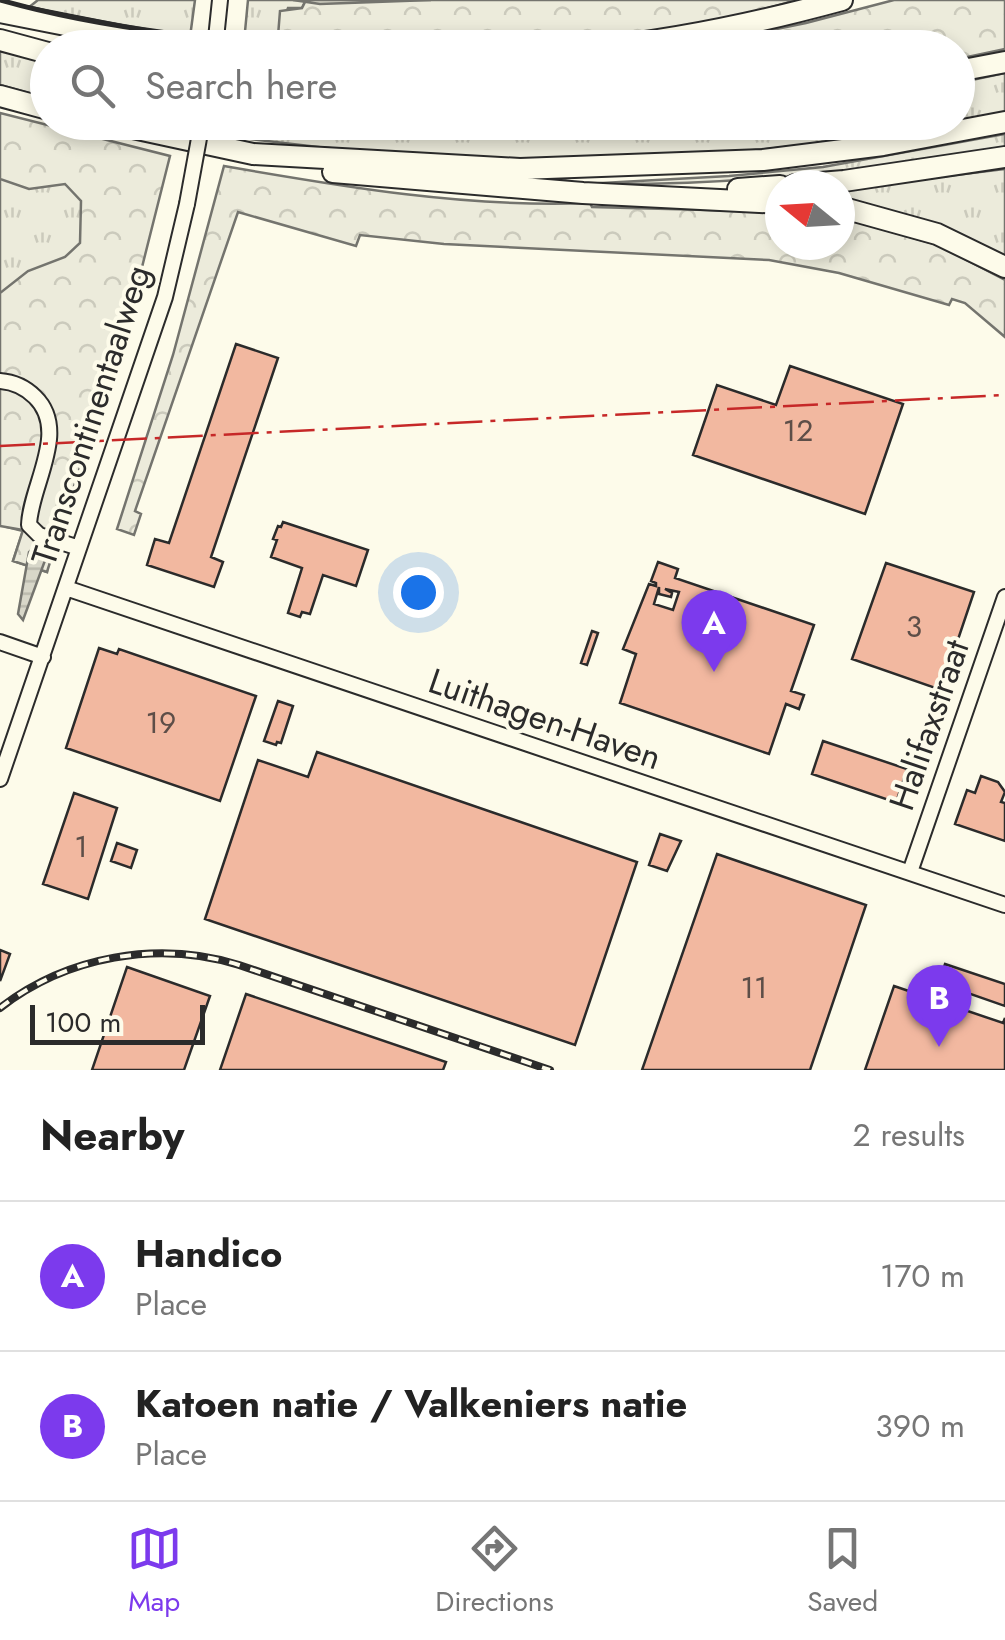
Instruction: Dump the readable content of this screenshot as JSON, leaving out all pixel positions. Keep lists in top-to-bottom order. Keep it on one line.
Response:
{"streets":{"street":["Transcontinentaalweg","Luithagen-Haven","Halifaxstraat"]},"crossings":[["Transcontinentaalweg","Luithagen-Haven"],["Luithagen-Haven","Halifaxstraat"]],"house_numbers":["12","3","19","1","11"],"scale_bar":"100 m","north":"left","page":{"search":"Search here","pins":["A","B"],"scale":"100 m","heading":["Nearby","2 results"],"list":[{"mark":"A","name":"Handico","note":"Place","value":"170 m"},{"mark":"B","name":"Katoen natie / Valkeniers natie","note":"Place","value":"390 m"}],"nav":["Map","Directions","Saved"]}}
